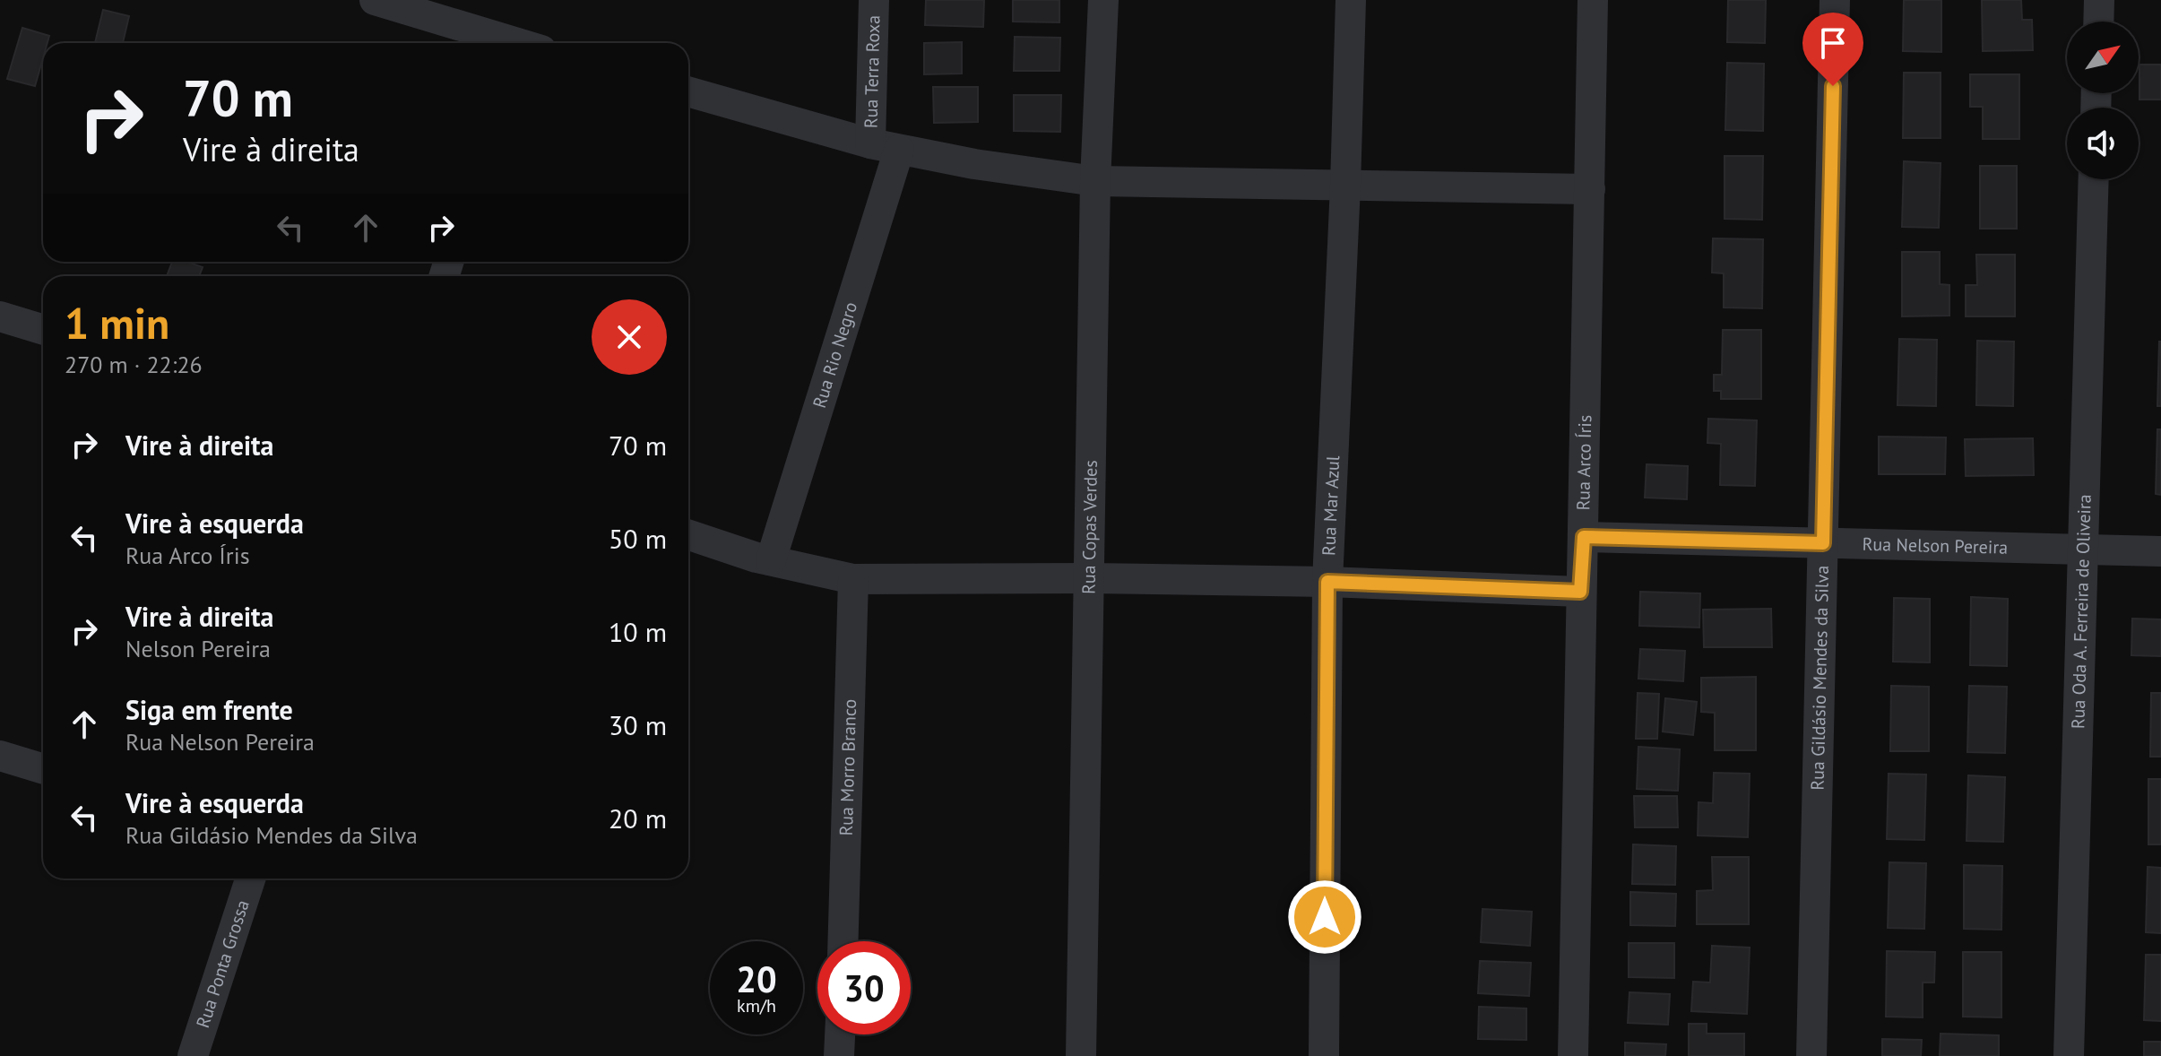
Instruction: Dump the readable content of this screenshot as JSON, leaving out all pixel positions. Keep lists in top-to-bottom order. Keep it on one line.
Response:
{"streets":{"street":["Rua Terra Roxa","Rua Rio Negro","Rua Arco Íris","Rua Mar Azul","Rua Copas Verdes","Rua Nelson Pereira","Rua Oda A. Ferreira de Oliveira","Rua Gildásio Mendes da Silva","Rua Morro Branco","Rua Ponta Grossa"]},"crossings":[["Rua Terra Roxa","Rua Rio Negro"],["Rua Arco Íris","Rua Nelson Pereira"],["Rua Nelson Pereira","Rua Oda A. Ferreira de Oliveira"],["Rua Nelson Pereira","Rua Gildásio Mendes da Silva"]],"north":"top right","page":{"turn":["70 m","Vire à direita"],"heading":["1 min","270 m · 22:26"],"list":[{"name":"Vire à direita","value":"70 m"},{"name":"Vire à esquerda","note":"Rua Arco Íris","value":"50 m"},{"name":"Vire à direita","note":"Nelson Pereira","value":"10 m"},{"name":"Siga em frente","note":"Rua Nelson Pereira","value":"30 m"},{"name":"Vire à esquerda","note":"Rua Gildásio Mendes da Silva","value":"20 m"}],"speed":"20 km/h","limit":"30"}}
